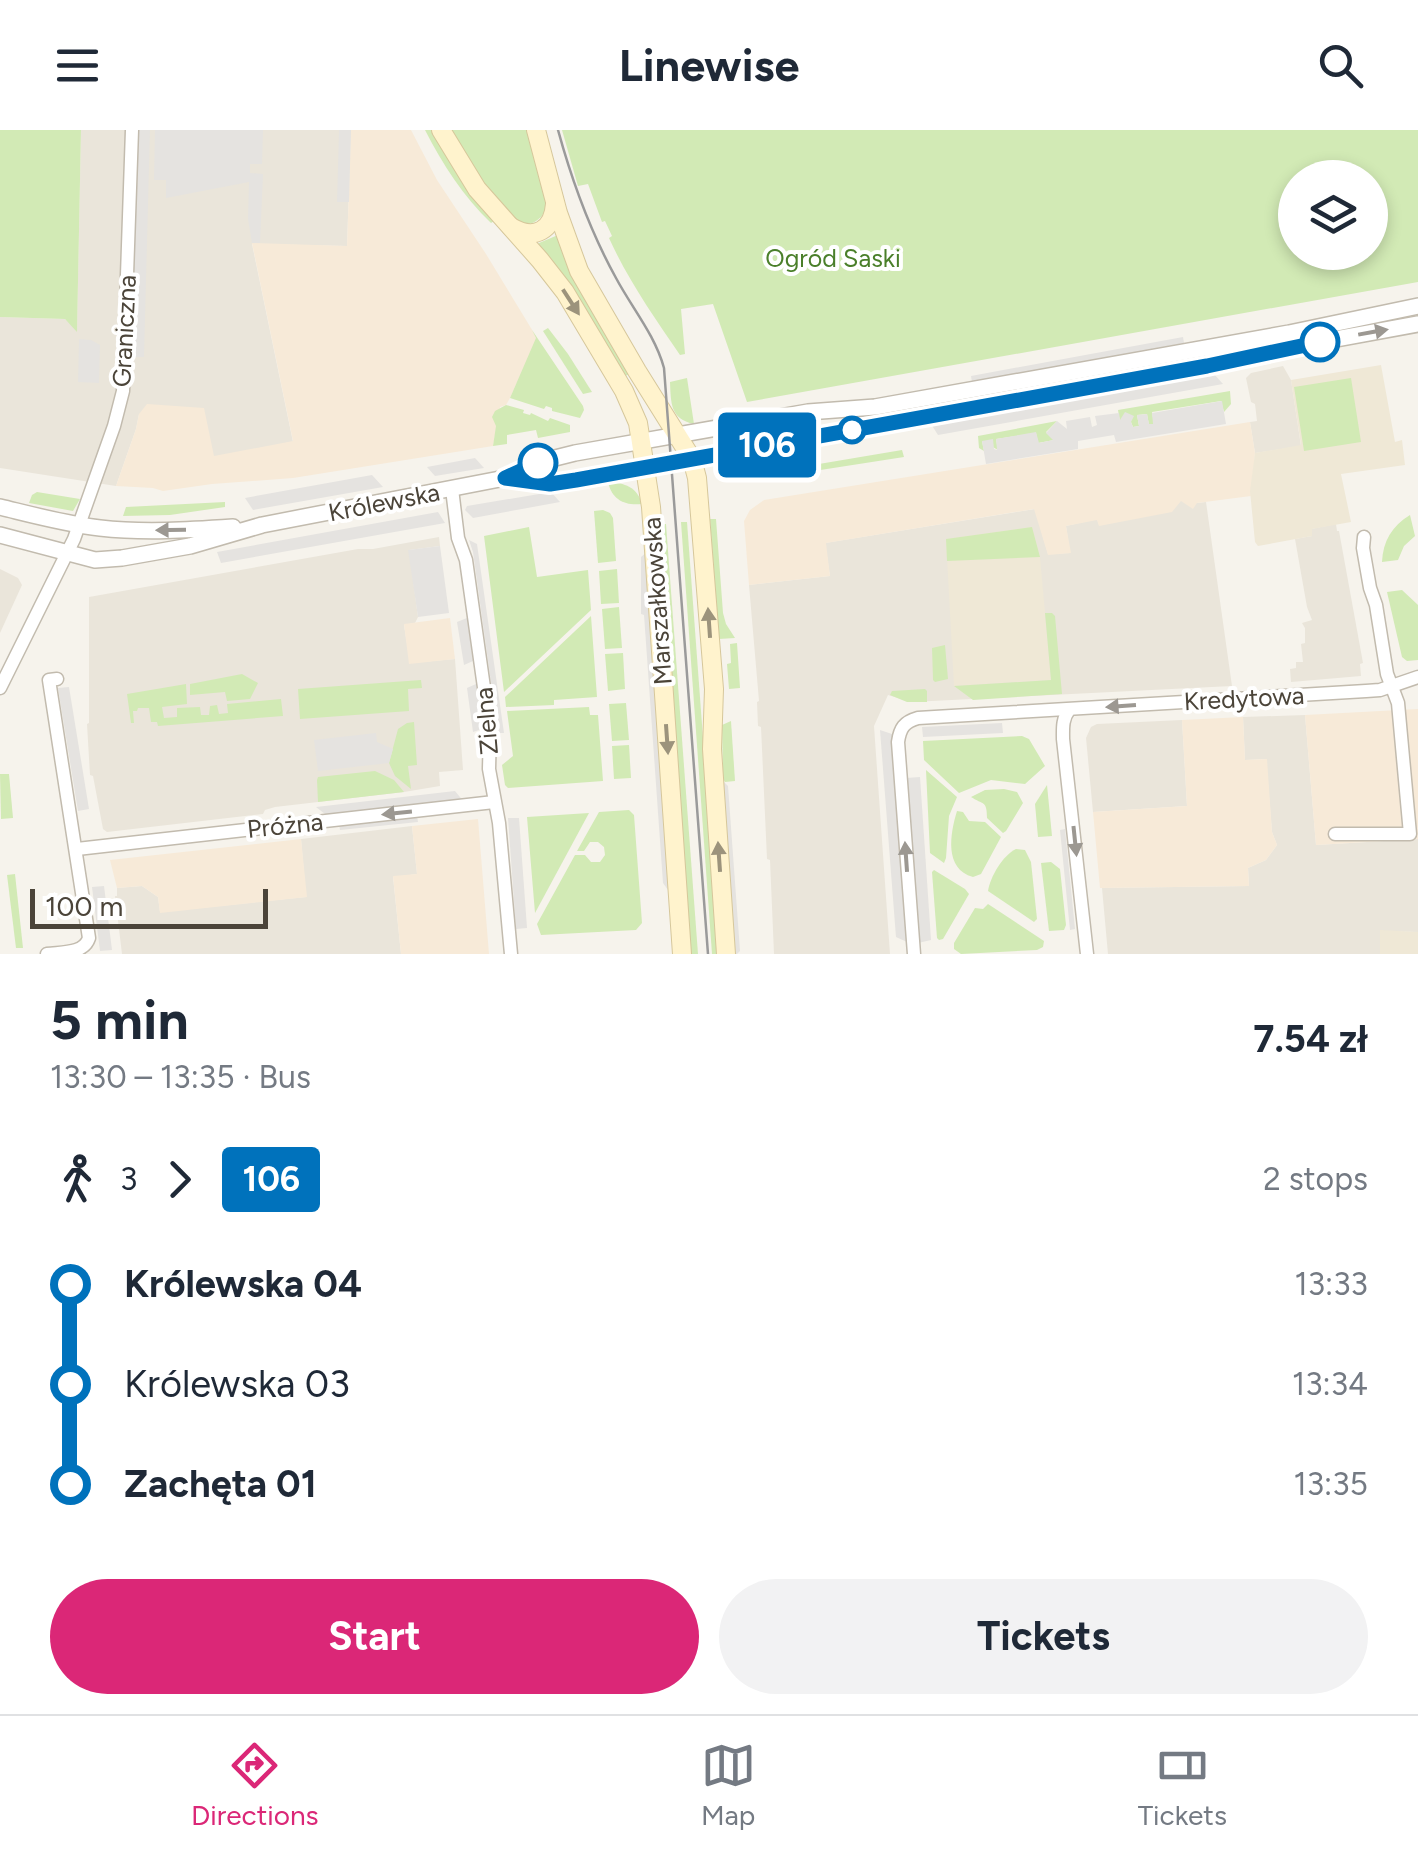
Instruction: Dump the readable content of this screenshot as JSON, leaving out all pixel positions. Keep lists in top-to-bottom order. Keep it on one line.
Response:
{"streets":{"main road":["Marszałkowska"],"street":["Graniczna","Królewska","Kredytowa","Zielna","Próżna"]},"crossings":[["Graniczna","Królewska"],["Królewska","Marszałkowska"],["Królewska","Zielna"],["Zielna","Próżna"]],"one_way":["Próżna"],"parks":["Ogród Saski"],"lines":["bus line 106"],"scale_bar":"100 m","page":{"header":"Linewise","on_map":"106","scale":"100 m","heading":["5 min","13:30 – 13:35 · Bus","7.54 zł"],"legs":["3","106","2 stops"],"list":[{"name":"Królewska 04","value":"13:33"},{"name":"Królewska 03","value":"13:34"},{"name":"Zachęta 01","value":"13:35"}],"buttons":["Start","Tickets"],"tabs":["Directions","Map","Tickets"]}}
